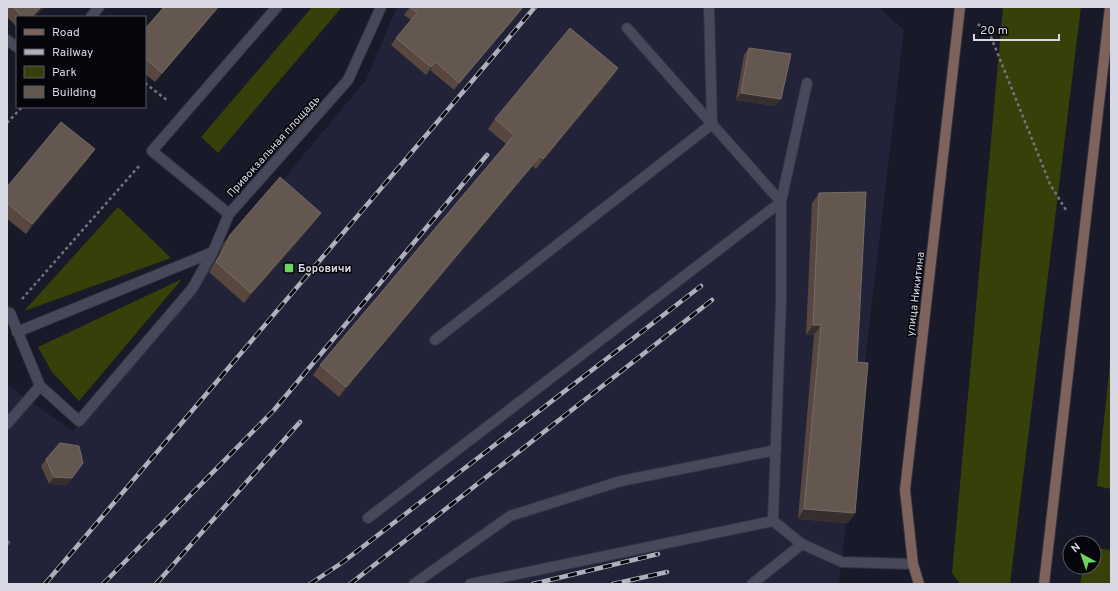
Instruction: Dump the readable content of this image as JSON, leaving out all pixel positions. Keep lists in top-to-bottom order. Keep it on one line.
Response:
{"streets":{"street":["Привокзальная площадь","улица Никитина"]},"places":{"transit":["Боровичи"]},"legend":["Road","Railway","Park","Building"],"scale_bar":"20 m","north":"top left"}
